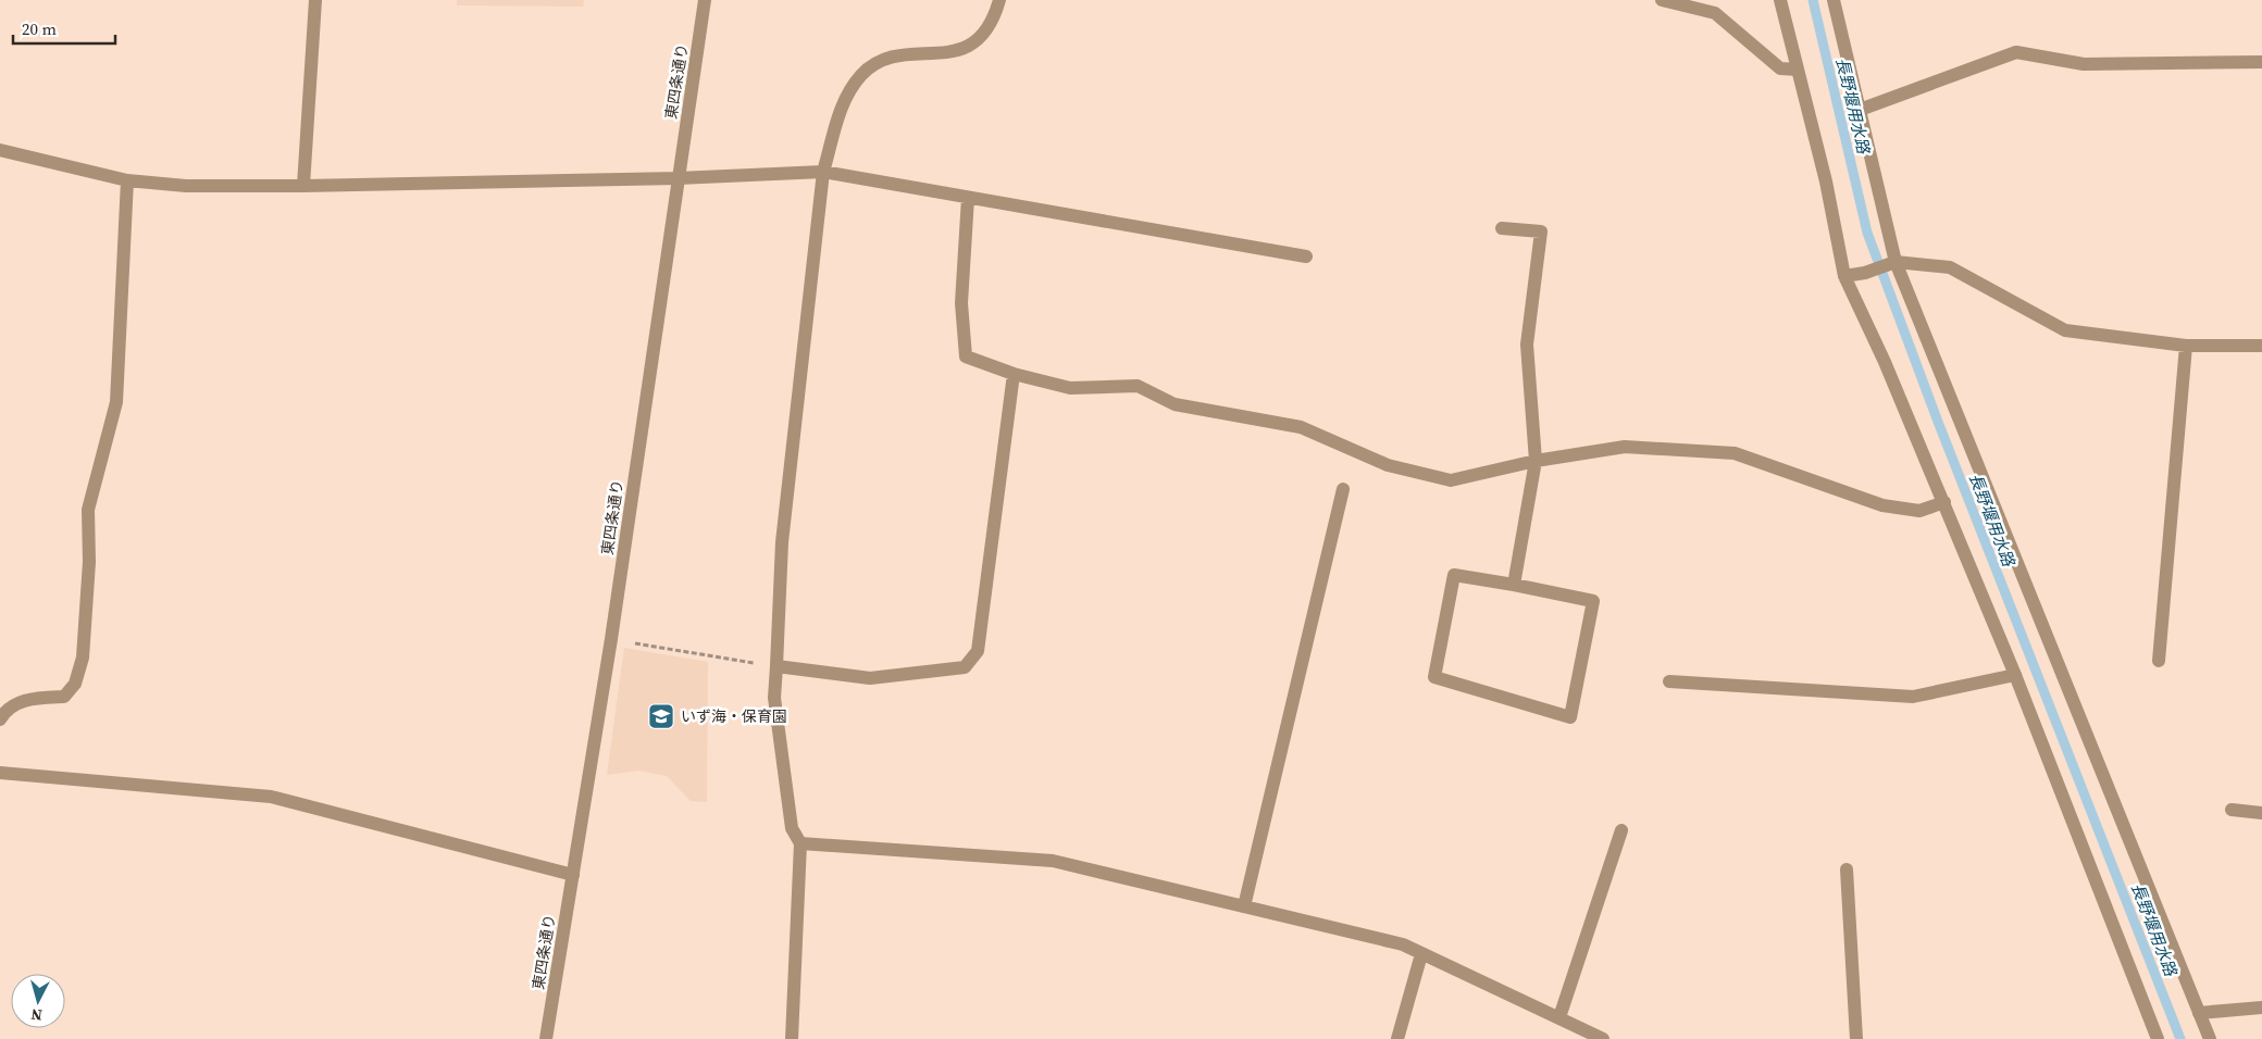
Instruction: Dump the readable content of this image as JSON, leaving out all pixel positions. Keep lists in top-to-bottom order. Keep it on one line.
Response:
{"streets":{"street":["東四条通り"]},"water":["長野堰用水路"],"places":{"school or university":["いず海・保育園"]},"scale_bar":"20 m","north":"bottom"}
